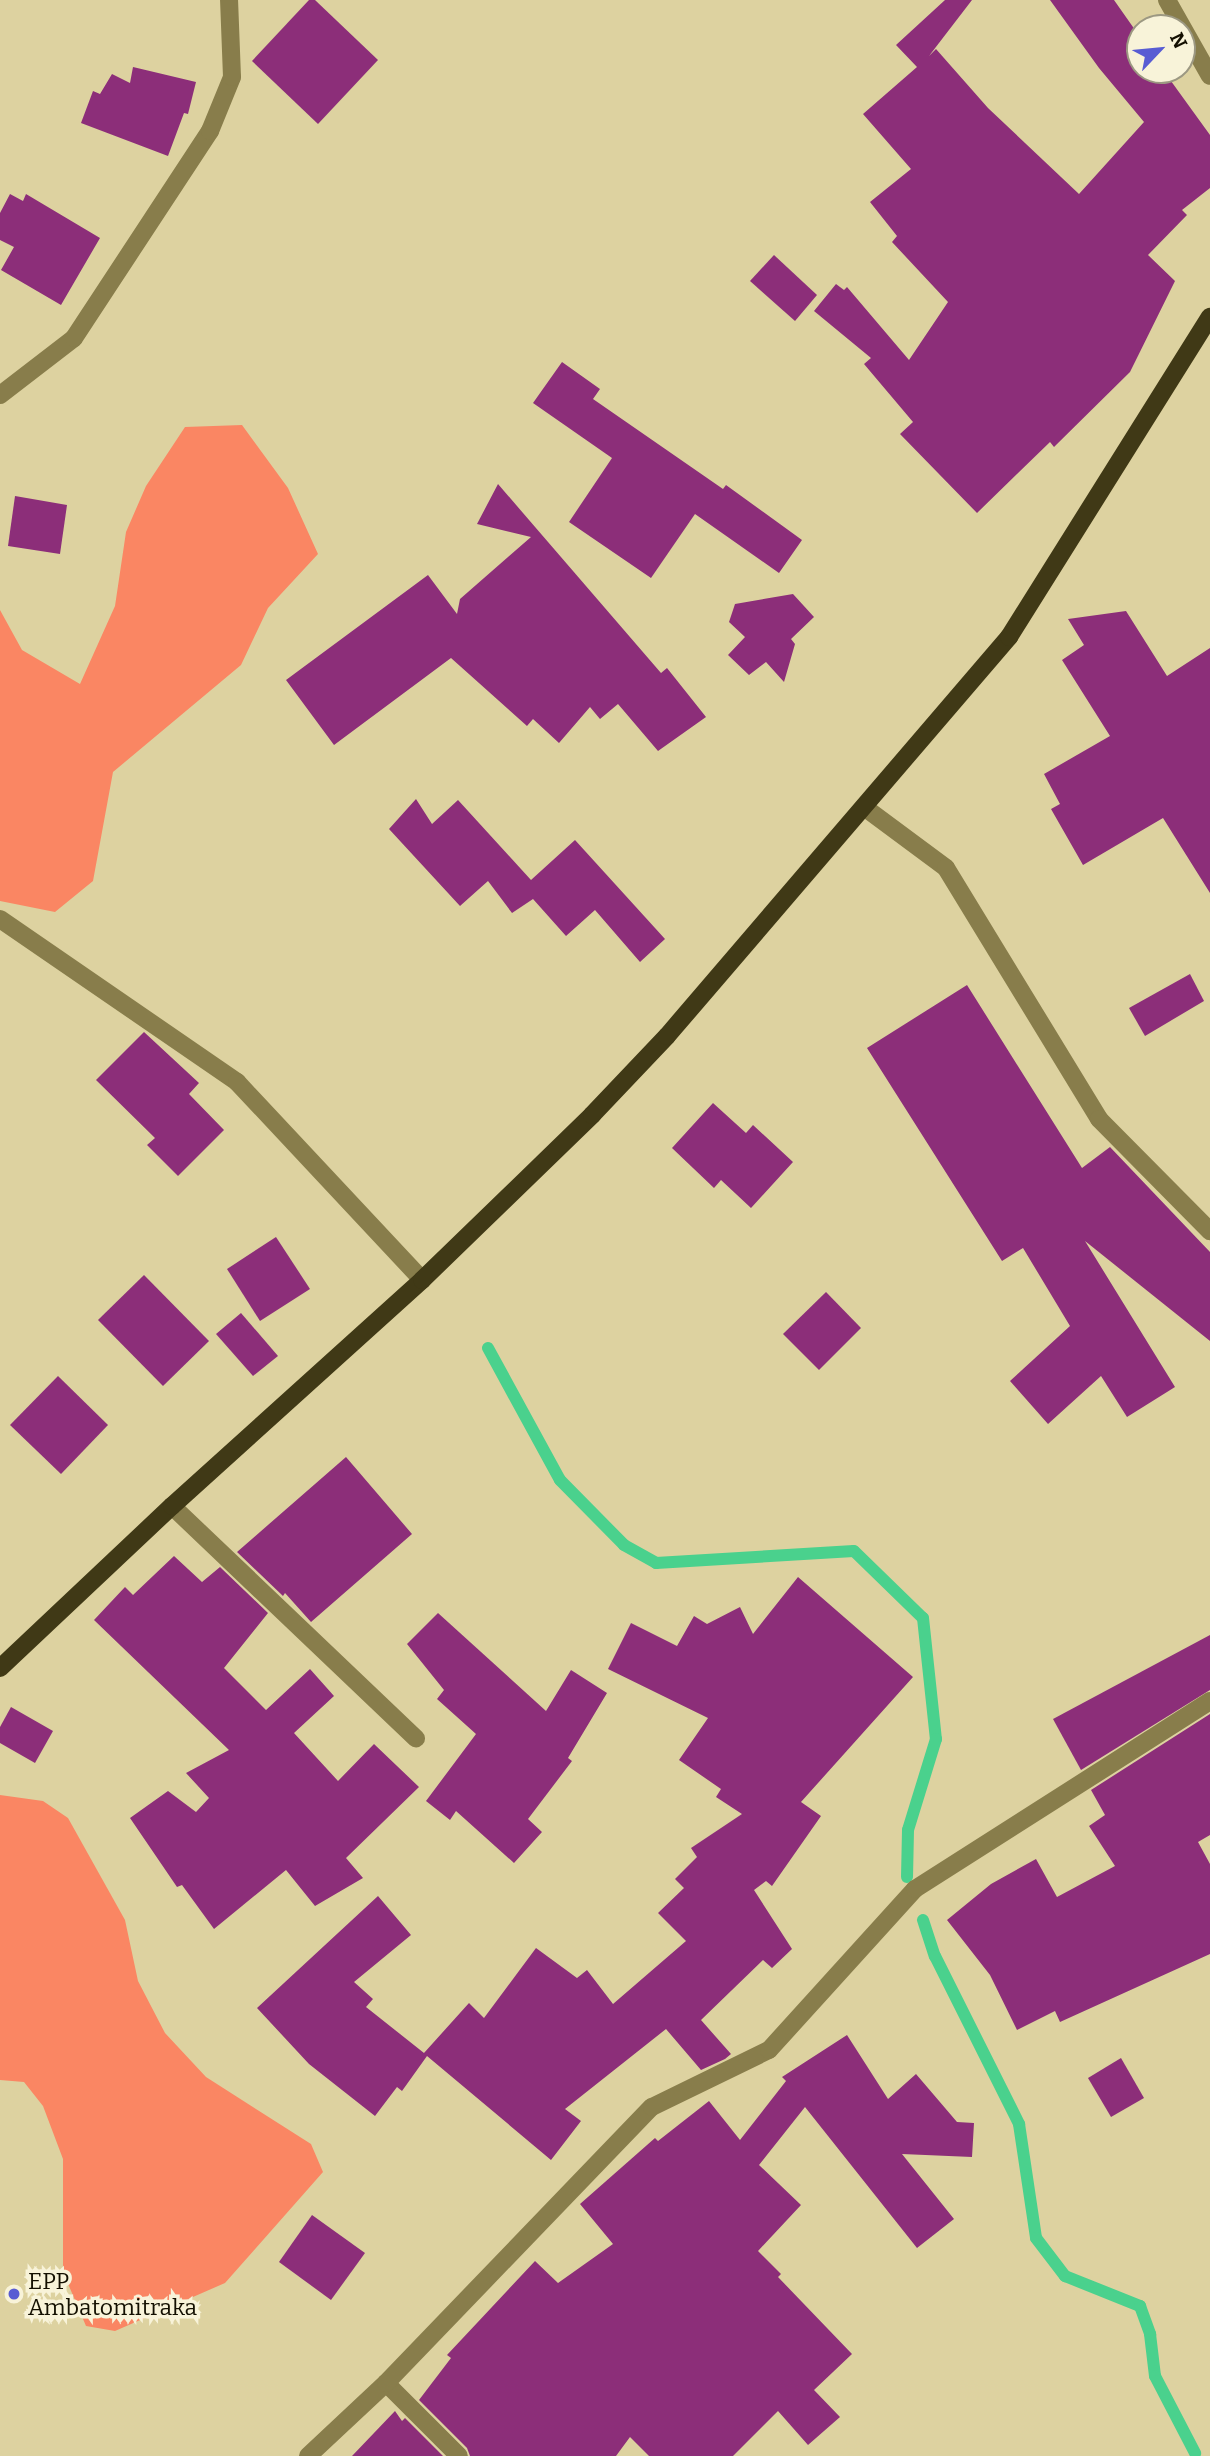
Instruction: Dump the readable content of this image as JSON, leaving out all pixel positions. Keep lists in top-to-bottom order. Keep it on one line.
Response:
{"places":["EPP Ambatomitraka"],"north":"top right"}
